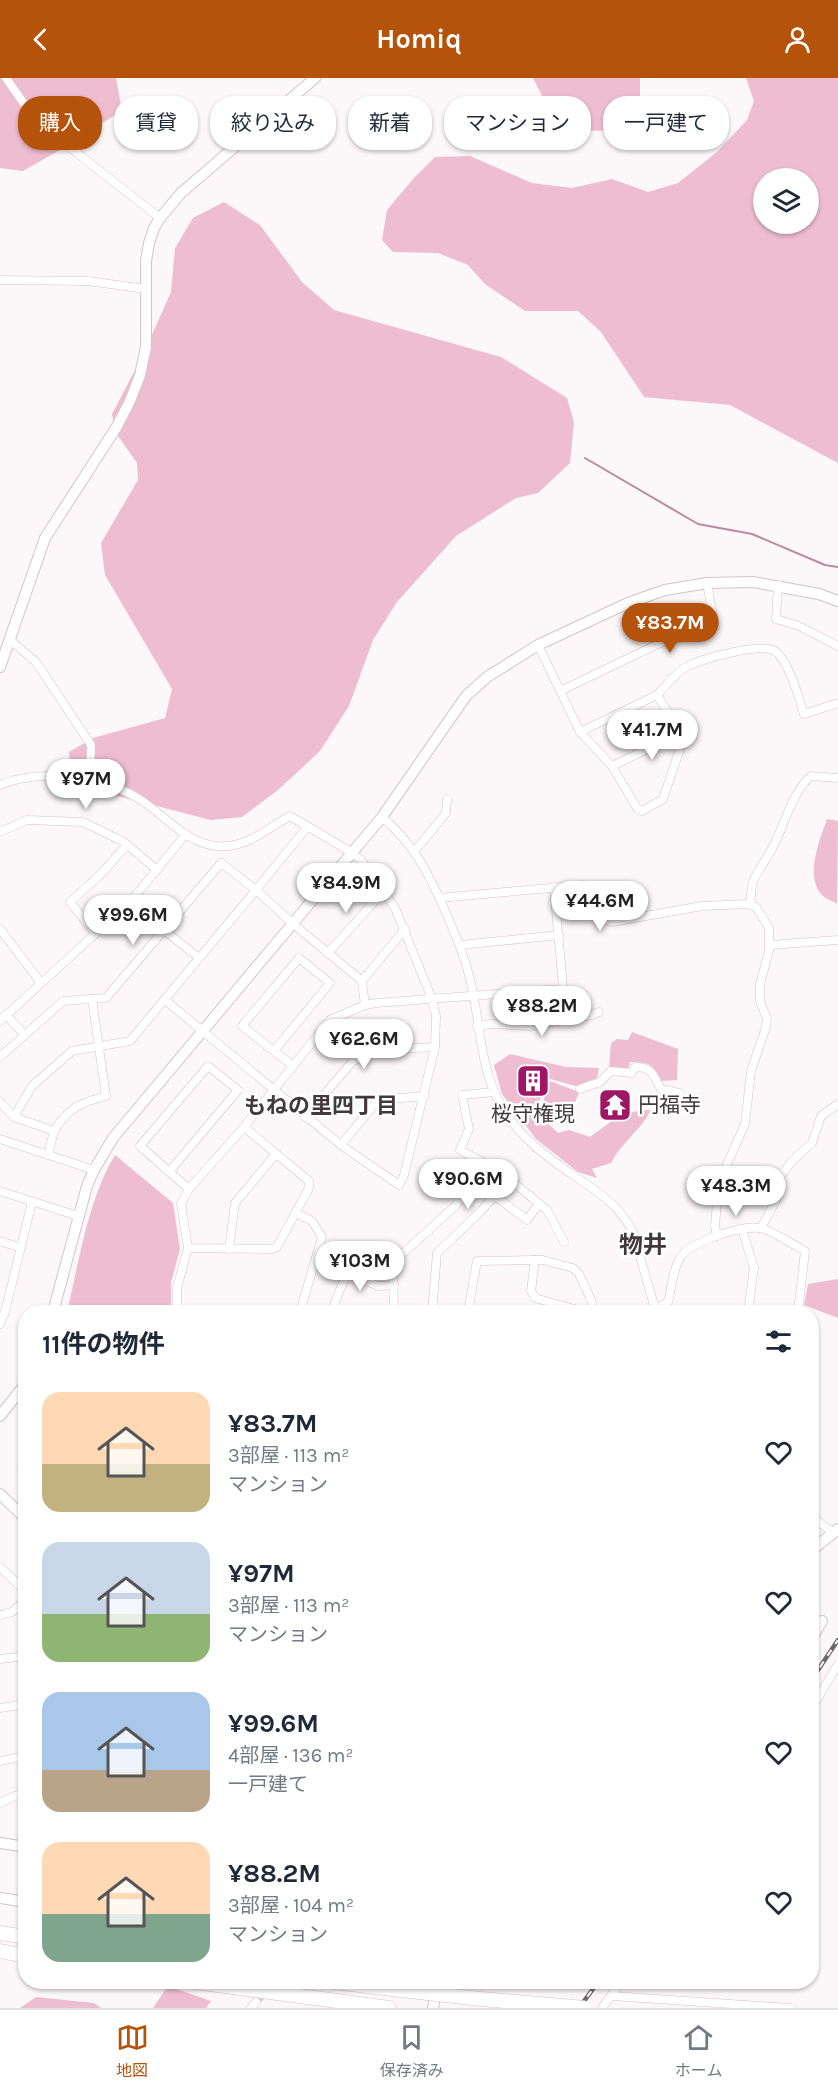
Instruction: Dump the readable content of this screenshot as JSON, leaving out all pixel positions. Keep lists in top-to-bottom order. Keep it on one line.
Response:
{"districts":["もねの里四丁目","物井"],"places":{"building":["桜守権現"],"temple":["円福寺"]},"page":{"header":"Homiq","chip":["購入","賃貸","絞り込み","新着","マンション","一戸建て"],"price":["¥83.7M","¥41.7M","¥97M","¥84.9M","¥44.6M","¥99.6M","¥88.2M","¥62.6M","¥90.6M","¥48.3M","¥103M"],"heading":"11件の物件","list":[{"name":"¥83.7M","note":"3部屋 · 113 m² · マンション"},{"name":"¥97M","note":"3部屋 · 113 m² · マンション"},{"name":"¥99.6M","note":"4部屋 · 136 m² · 一戸建て"},{"name":"¥88.2M","note":"3部屋 · 104 m² · マンション"}],"tabs":["地図","保存済み","ホーム"]}}
